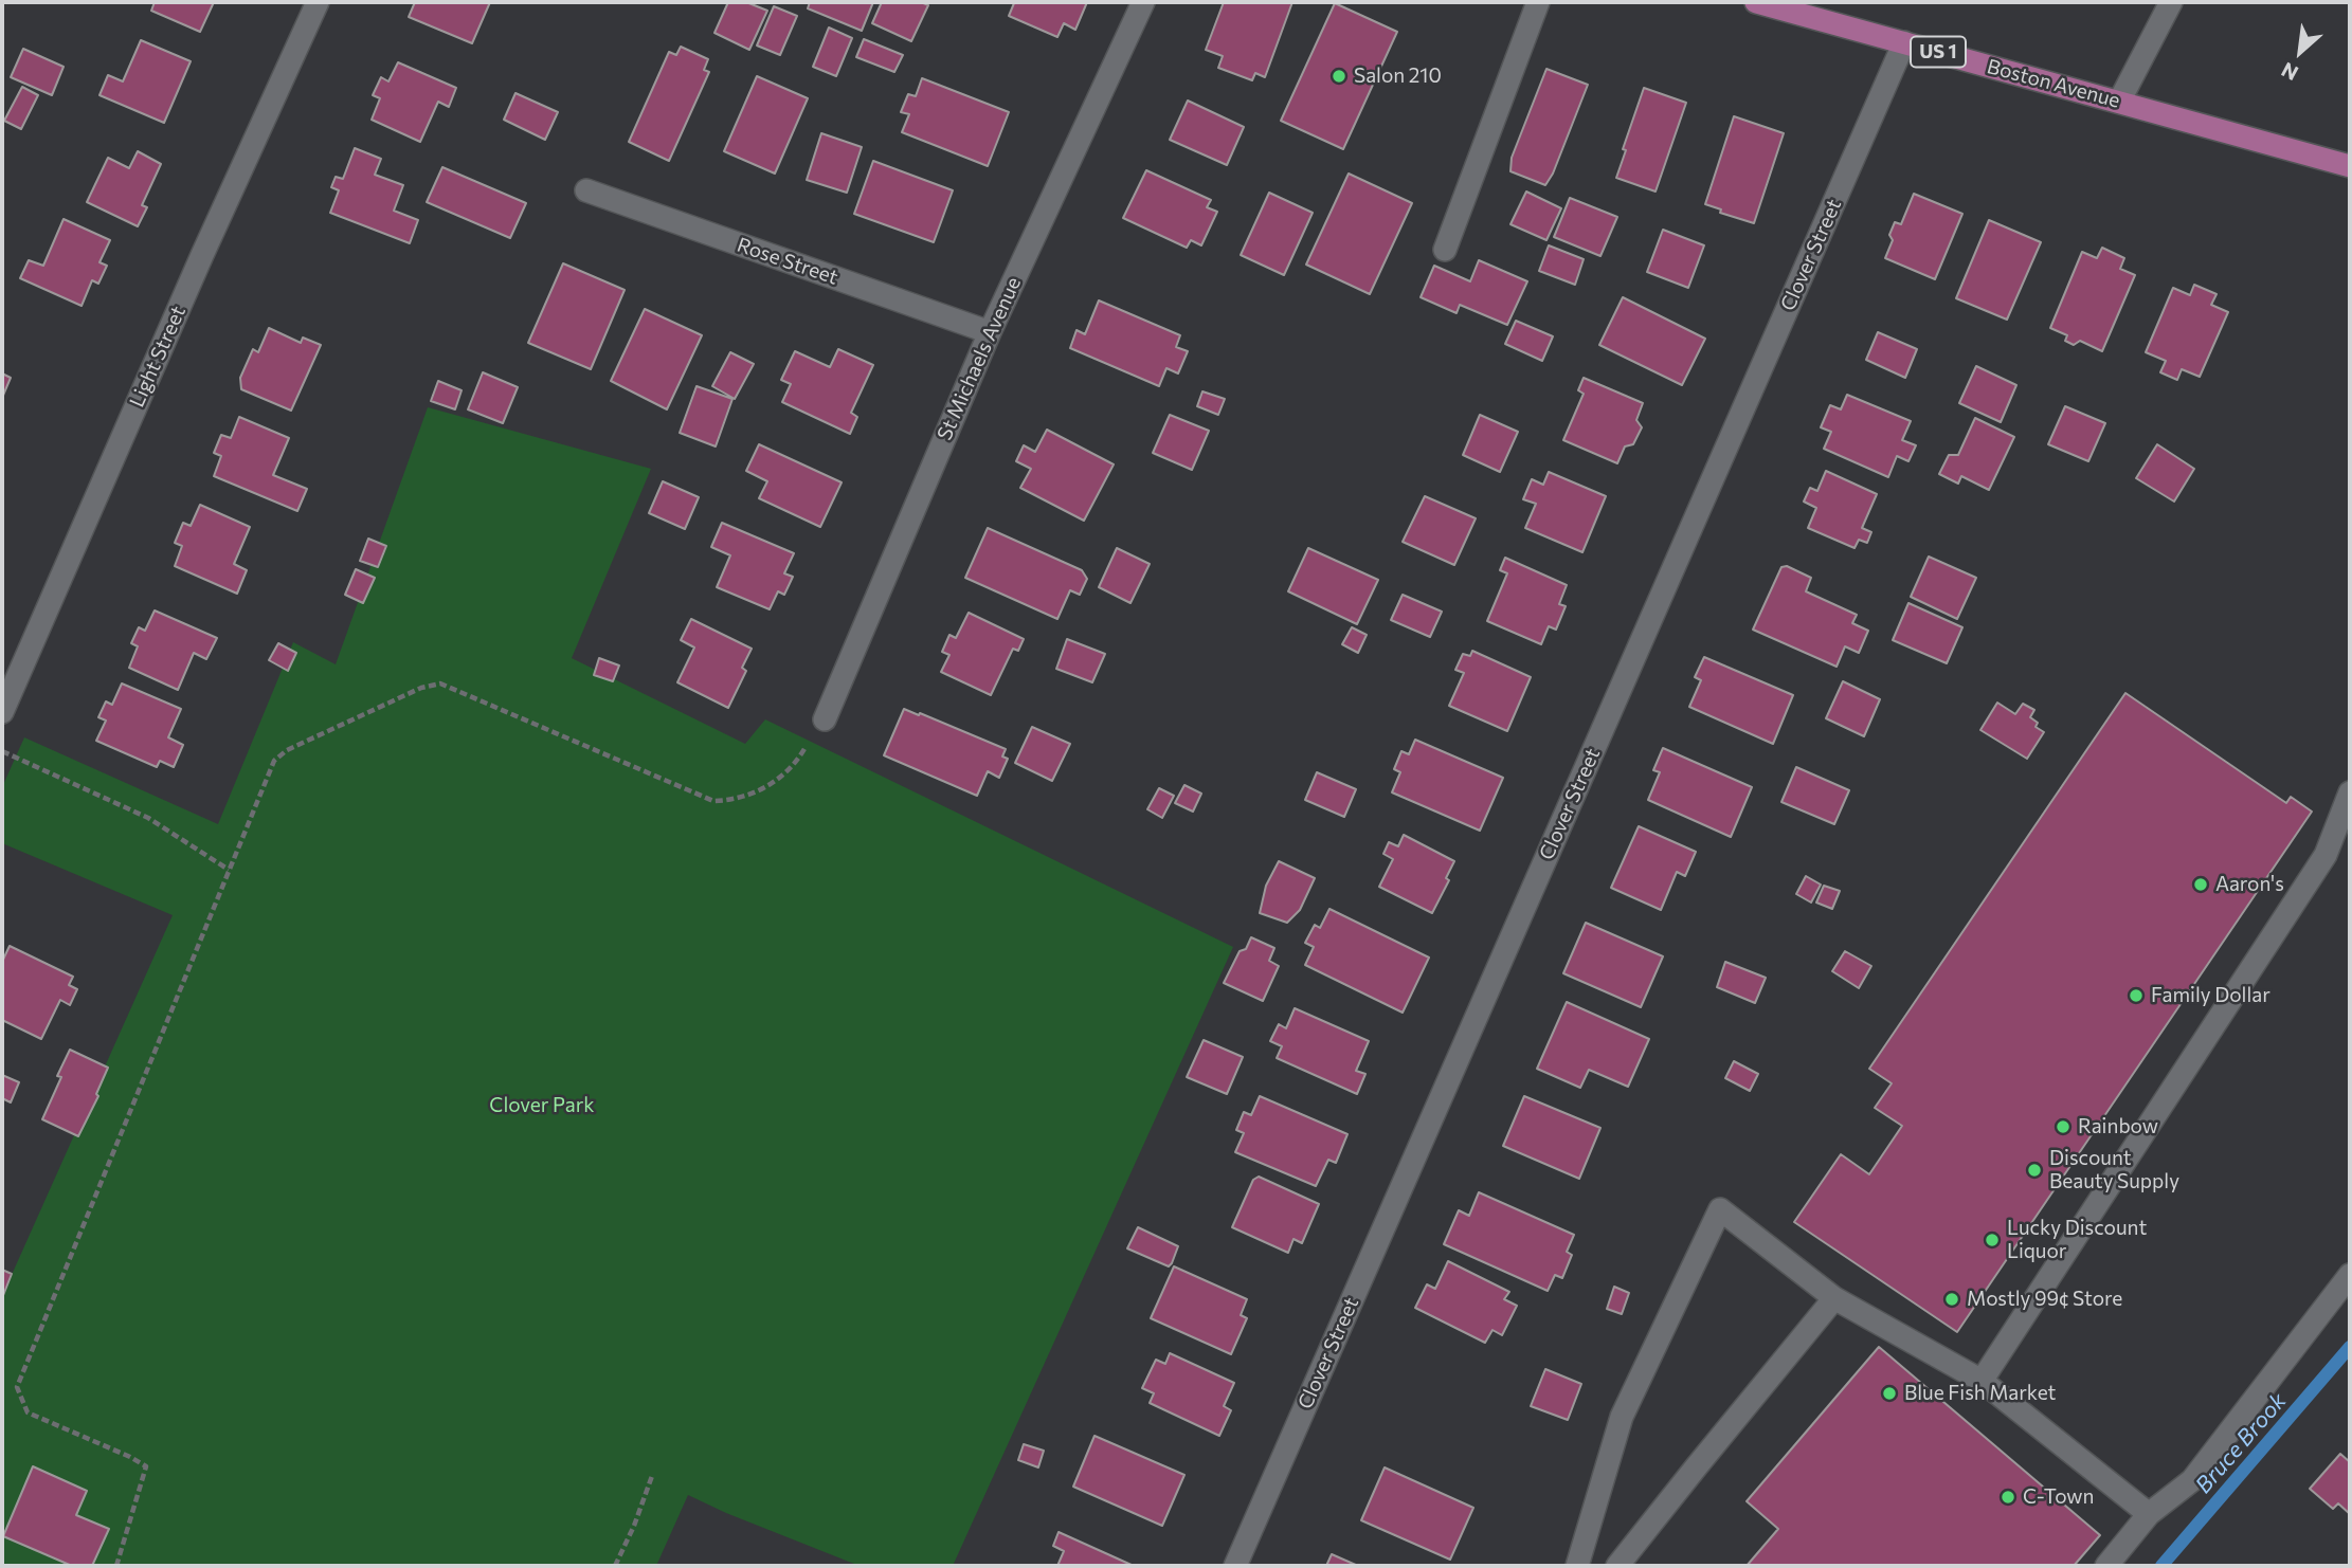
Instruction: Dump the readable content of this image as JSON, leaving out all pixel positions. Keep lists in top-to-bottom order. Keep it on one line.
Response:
{"streets":{"main road":["US 1","Boston Avenue"],"street":["Clover Street","Rose Street","Light Street","St Michaels Avenue"]},"crossings":[["Boston Avenue","Clover Street"],["Rose Street","St Michaels Avenue"]],"water":["Bruce Brook"],"parks":["Clover Park"],"places":["Salon 210","Aaron's","Family Dollar","Rainbow","Discount Beauty Supply","Lucky Discount Liquor","Mostly 99¢ Store","Blue Fish Market","C-Town"],"north":"bottom left"}
